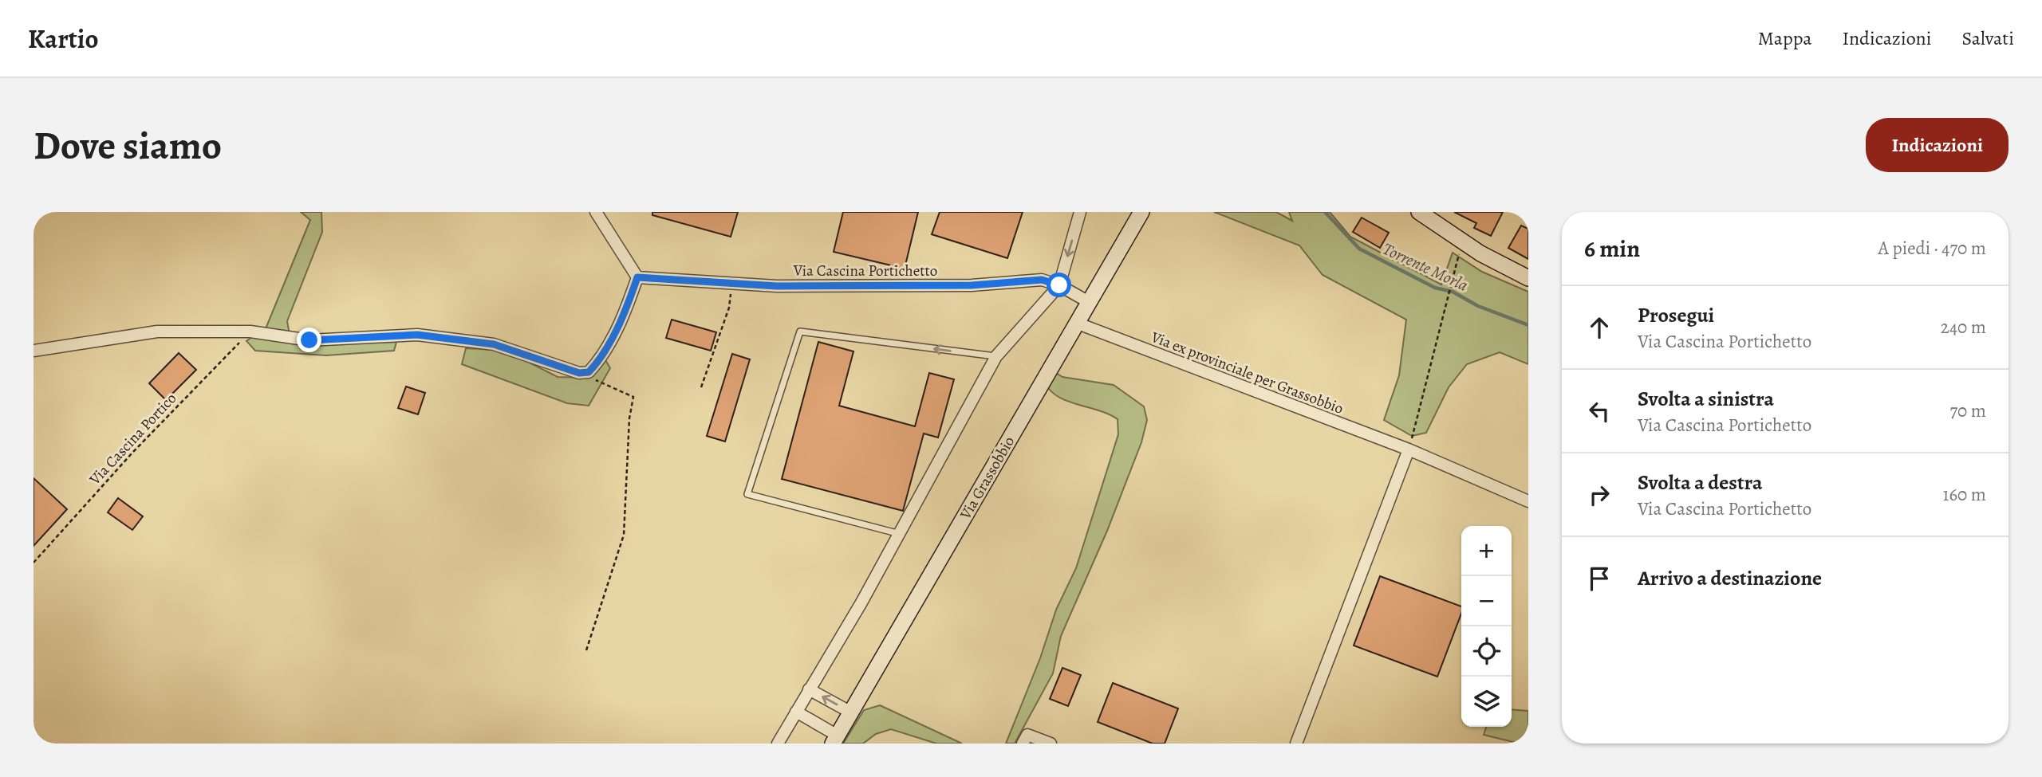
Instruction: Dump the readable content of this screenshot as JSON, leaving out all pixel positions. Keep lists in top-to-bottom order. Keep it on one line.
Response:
{"streets":{"street":["Via Cascina Portichetto","Via ex provinciale per Grassobbio","Via Grassobbio"],"path":["Via Cascina Portico"]},"crossings":[["Via Cascina Portichetto","Via Grassobbio"],["Via ex provinciale per Grassobbio","Via Grassobbio"]],"water":["Torrente Morla"],"page":{"header":"Kartio","nav":["Mappa","Indicazioni","Salvati"],"buttons":"Indicazioni","title":"Dove siamo","heading":["6 min","A piedi · 470 m"],"list":[["Prosegui","Via Cascina Portichetto","240 m"],["Svolta a sinistra","Via Cascina Portichetto","70 m"],["Svolta a destra","Via Cascina Portichetto","160 m"],"Arrivo a destinazione"],"map_buttons":["+","−"]}}
